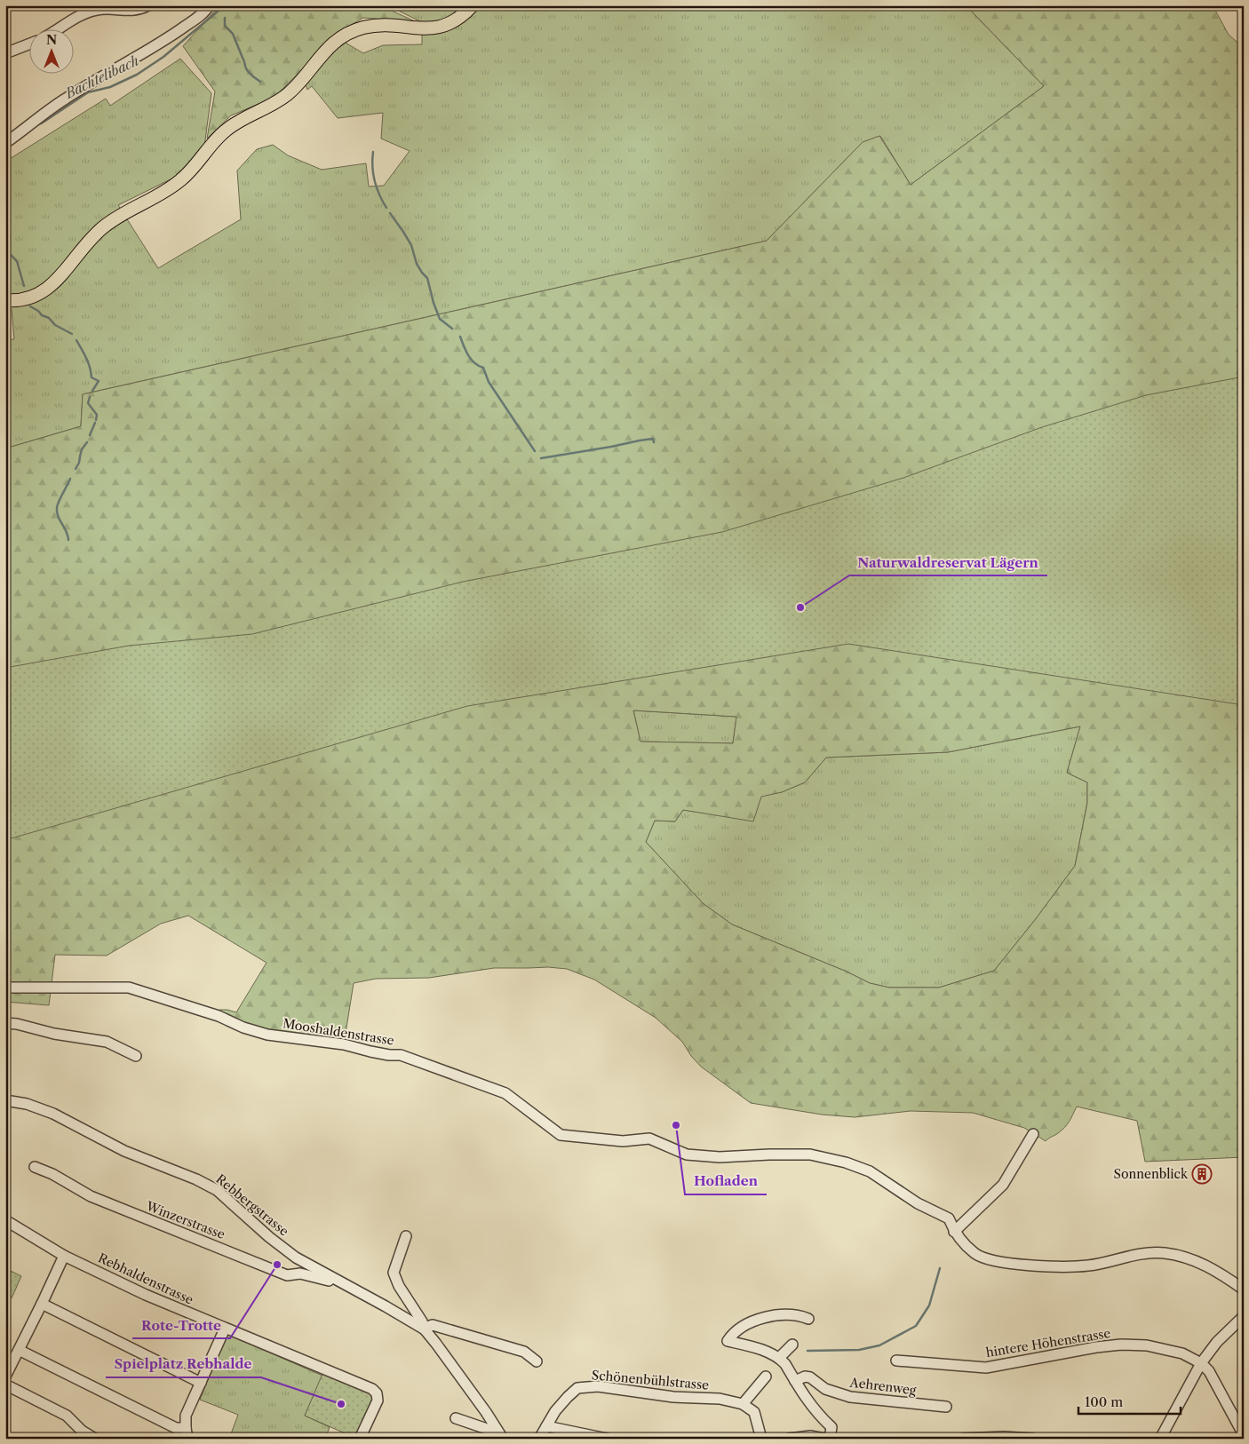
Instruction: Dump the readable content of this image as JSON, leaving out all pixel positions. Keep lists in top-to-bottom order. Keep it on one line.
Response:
{"streets":{"street":["Mooshaldenstrasse","Rebbergstrasse","Winzerstrasse","Rebhaldenstrasse","hintere Höhenstrasse","Schönenbühlstrasse","Aehrenweg"]},"crossings":[["Rebbergstrasse","Winzerstrasse"]],"water":["Bachtelibach"],"places":{"other":["Naturwaldreservat Lägern","Hofladen","Rote-Trotte","Spielplatz Rebhalde"],"building":["Sonnenblick"]},"scale_bar":"100 m","north":"top"}
